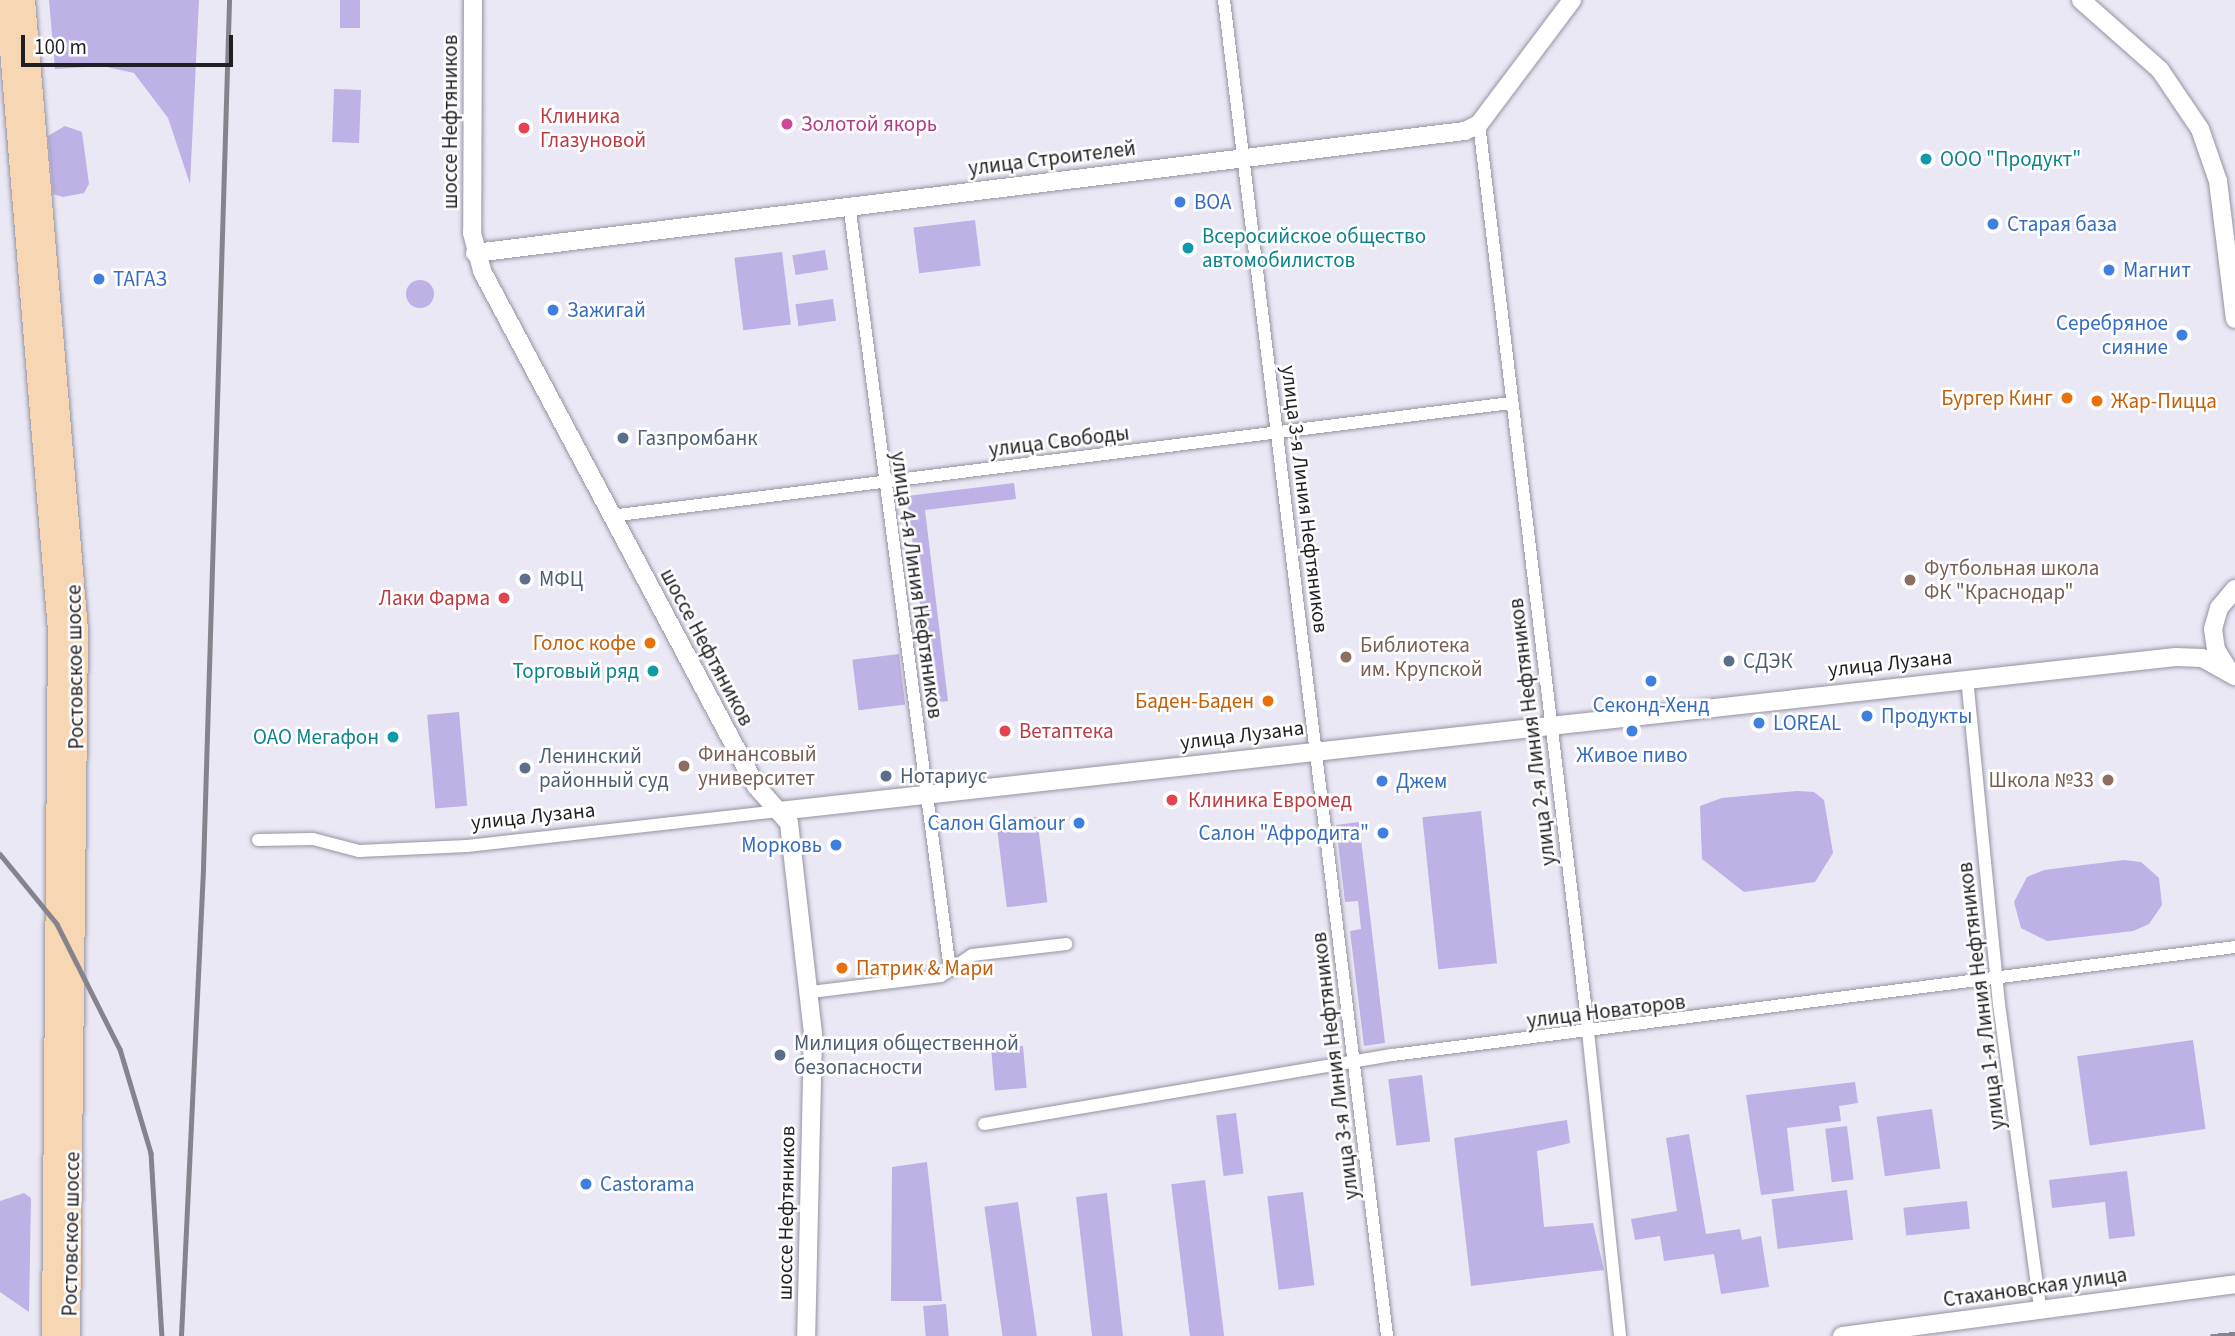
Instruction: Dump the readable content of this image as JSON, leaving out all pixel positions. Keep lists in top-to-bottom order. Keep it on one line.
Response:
{"streets":{"main road":["шоссе Нефтяников","улица Строителей","улица Лузана","Ростовское шоссе","Стахановская улица"],"street":["улица Свободы","улица 3-я Линия Нефтяников","улица 4-я Линия Нефтяников","улица 2-я Линия Нефтяников","улица 1-я Линия Нефтяников","улица Новаторов"]},"crossings":[["шоссе Нефтяников","улица Строителей"],["шоссе Нефтяников","улица Свободы"],["шоссе Нефтяников","улица Лузана"],["улица Строителей","улица 3-я Линия Нефтяников"],["улица Строителей","улица 4-я Линия Нефтяников"],["улица Строителей","улица 2-я Линия Нефтяников"],["улица Свободы","улица 3-я Линия Нефтяников"],["улица Свободы","улица 4-я Линия Нефтяников"],["улица Свободы","улица 2-я Линия Нефтяников"],["улица 3-я Линия Нефтяников","улица Лузана"],["улица 3-я Линия Нефтяников","улица Новаторов"],["улица 4-я Линия Нефтяников","улица Лузана"],["улица Лузана","улица 2-я Линия Нефтяников"],["улица Лузана","улица 1-я Линия Нефтяников"],["улица 2-я Линия Нефтяников","улица Новаторов"],["улица 1-я Линия Нефтяников","улица Новаторов"],["улица 1-я Линия Нефтяников","Стахановская улица"]],"places":["Золотой якорь","Клиника Глазуновой","ООО \"Продукт\"","ВОА","Старая база","Всеросийское общество автомобилистов","Магнит","ТАГАЗ","Зажигай","Серебряное сияние","Бургер Кинг","Жар-Пицца","Газпромбанк","МФЦ","Футбольная школа ФК \"Краснодар\"","Лаки Фарма","Голос кофе","Библиотека им. Крупской","СДЭК","Торговый ряд","Секонд-Хенд","Баден-Баден","Продукты","LOREAL","Ветаптека","Живое пиво","ОАО Мегафон","Финансовый университет","Ленинский районный суд","Нотариус","Школа №33","Джем","Клиника Евромед","Салон Glamour","Салон \"Афродита\"","Морковь","Патрик & Мари","Милиция общественной безопасности","Castorama"],"scale_bar":"100 m"}
